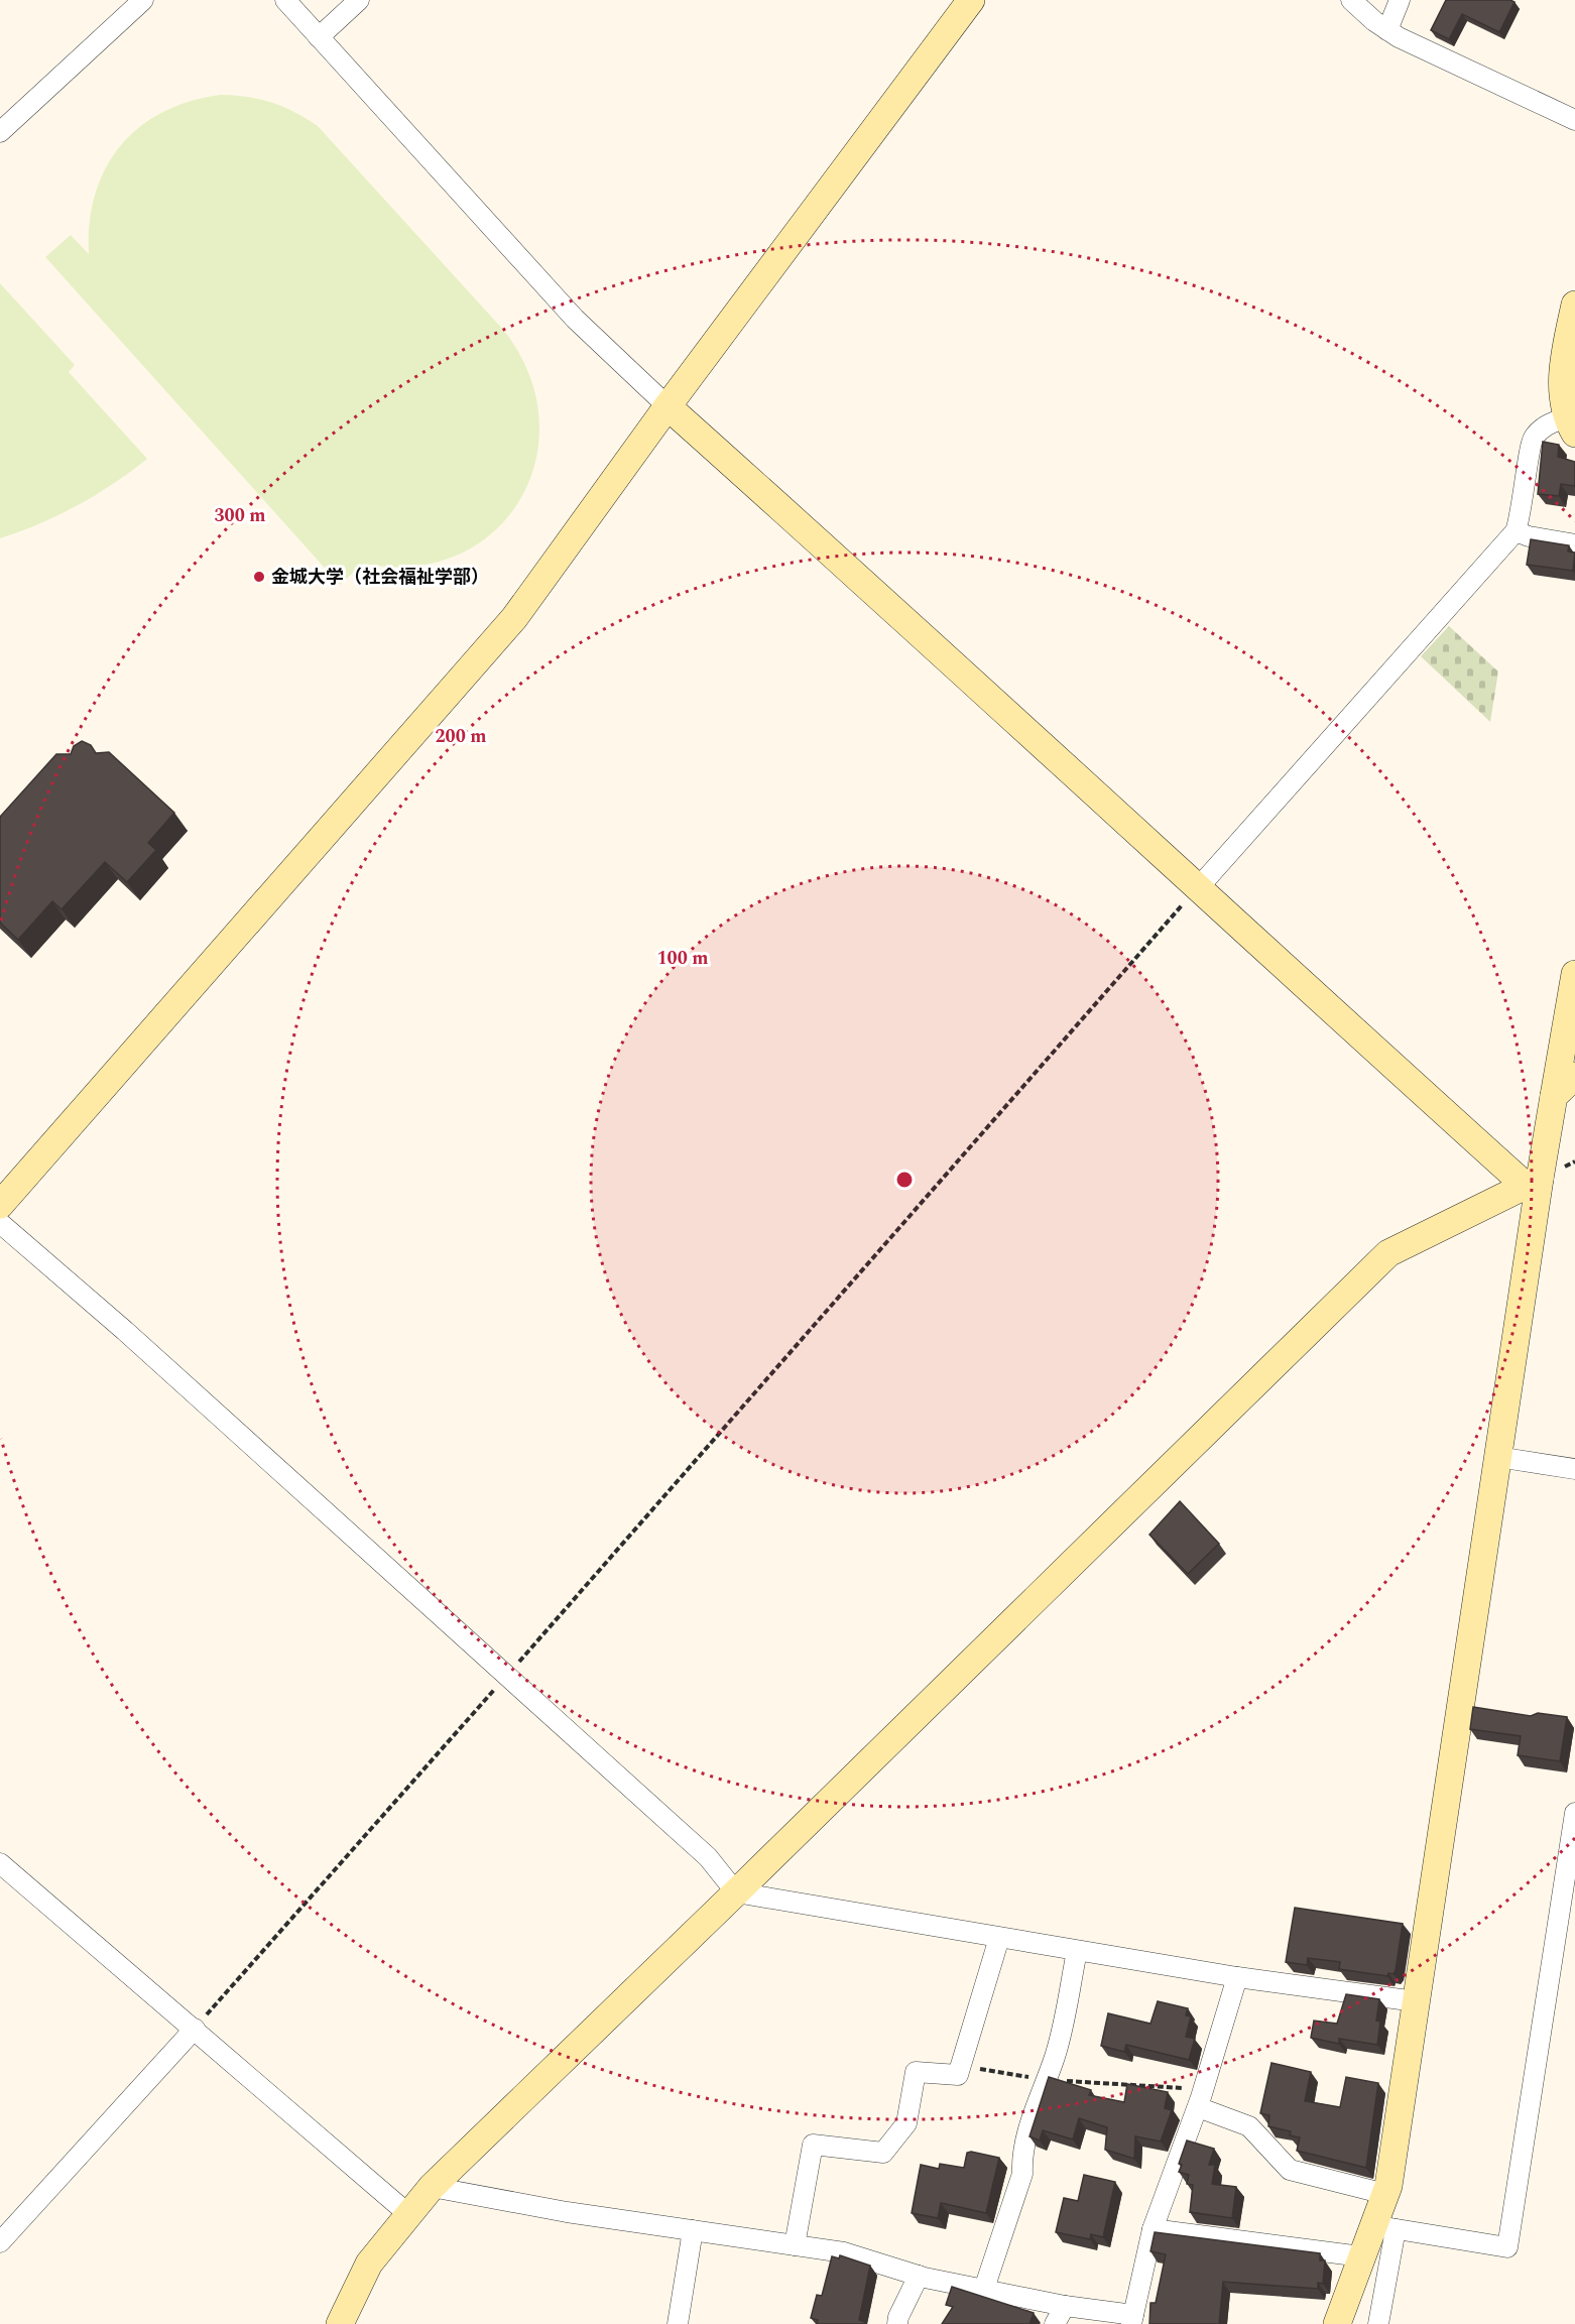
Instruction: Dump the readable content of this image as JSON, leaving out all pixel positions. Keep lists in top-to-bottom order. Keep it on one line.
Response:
{"places":["金城大学（社会福祉学部）"],"rings":["300 m","200 m","100 m"]}
